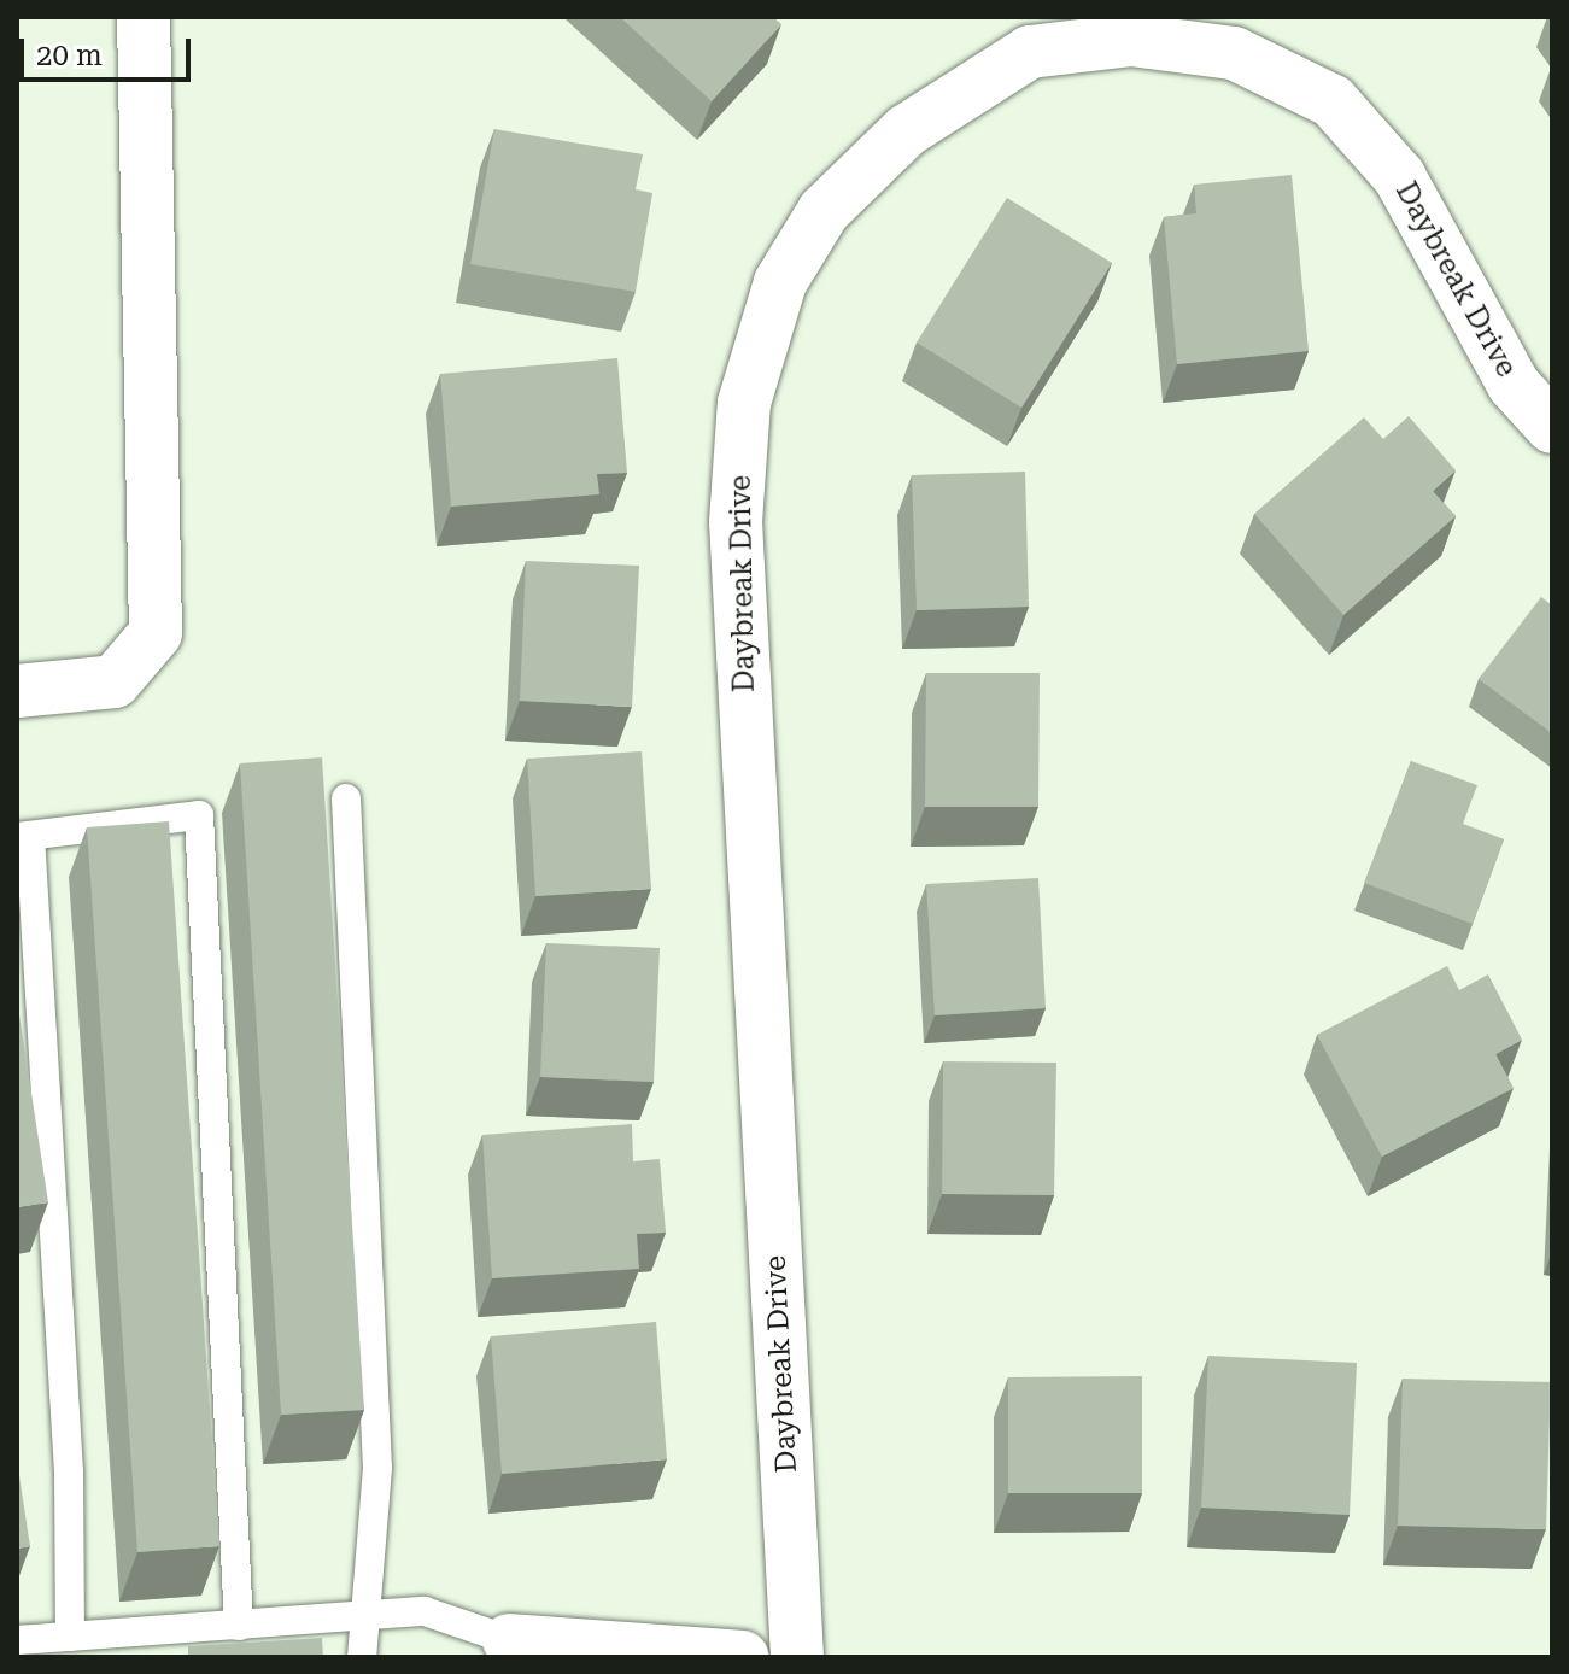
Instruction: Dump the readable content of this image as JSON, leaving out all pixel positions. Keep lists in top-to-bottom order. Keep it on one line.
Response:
{"streets":{"street":["Daybreak Drive"]},"scale_bar":"20 m"}
